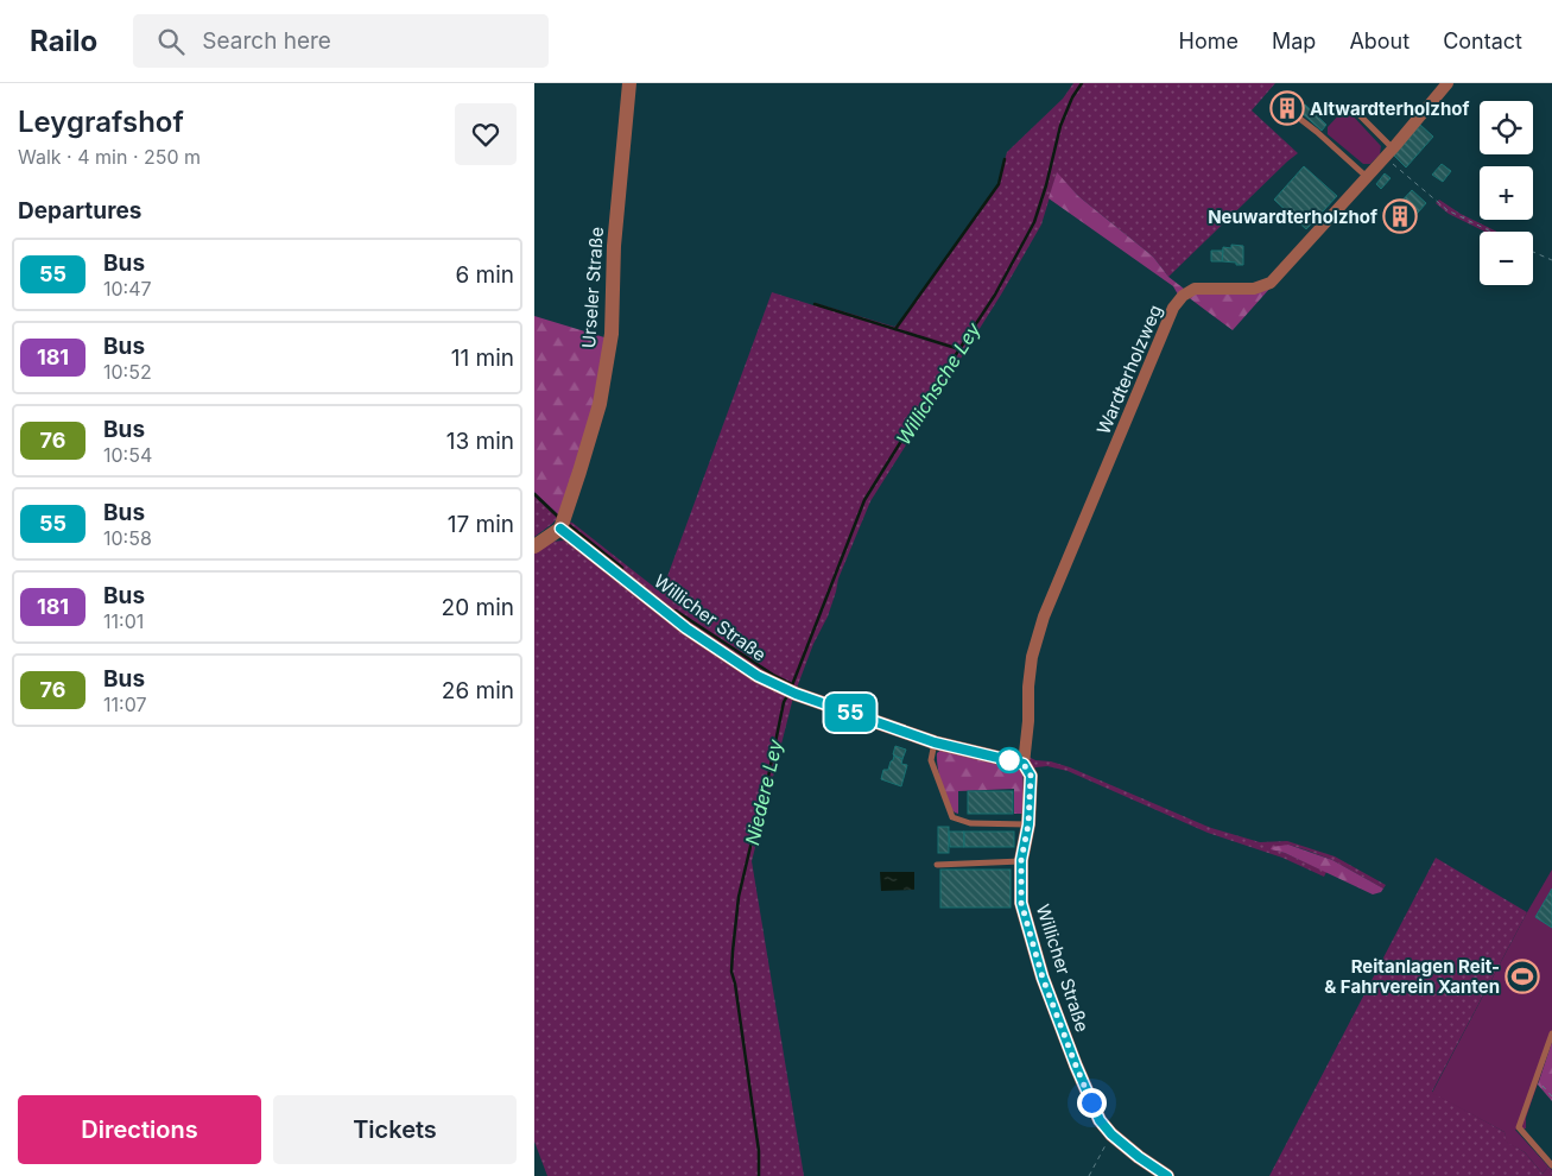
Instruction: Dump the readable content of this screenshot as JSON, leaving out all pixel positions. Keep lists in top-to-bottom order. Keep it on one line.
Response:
{"streets":{"street":["Urseler Straße","Wardterholzweg","Willicher Straße"]},"crossings":[["Urseler Straße","Willicher Straße"],["Wardterholzweg","Willicher Straße"]],"water":["Willichsche Ley","Niedere Ley"],"places":{"building":["Altwardterholzhof","Neuwardterholzhof"],"sports":["Reitanlagen Reit- & Fahrverein Xanten"]},"lines":["bus line 55"],"page":{"header":"Railo","search":"Search here","nav":["Home","Map","About","Contact"],"heading":[["Leygrafshof","Walk · 4 min · 250 m"],"Departures"],"on_map":"55","map_buttons":["+","−"],"list":[{"mark":"55","name":"Bus","note":"10:47","value":"6 min"},{"mark":"181","name":"Bus","note":"10:52","value":"11 min"},{"mark":"76","name":"Bus","note":"10:54","value":"13 min"},{"mark":"55","name":"Bus","note":"10:58","value":"17 min"},{"mark":"181","name":"Bus","note":"11:01","value":"20 min"},{"mark":"76","name":"Bus","note":"11:07","value":"26 min"}],"buttons":["Directions","Tickets"]}}
